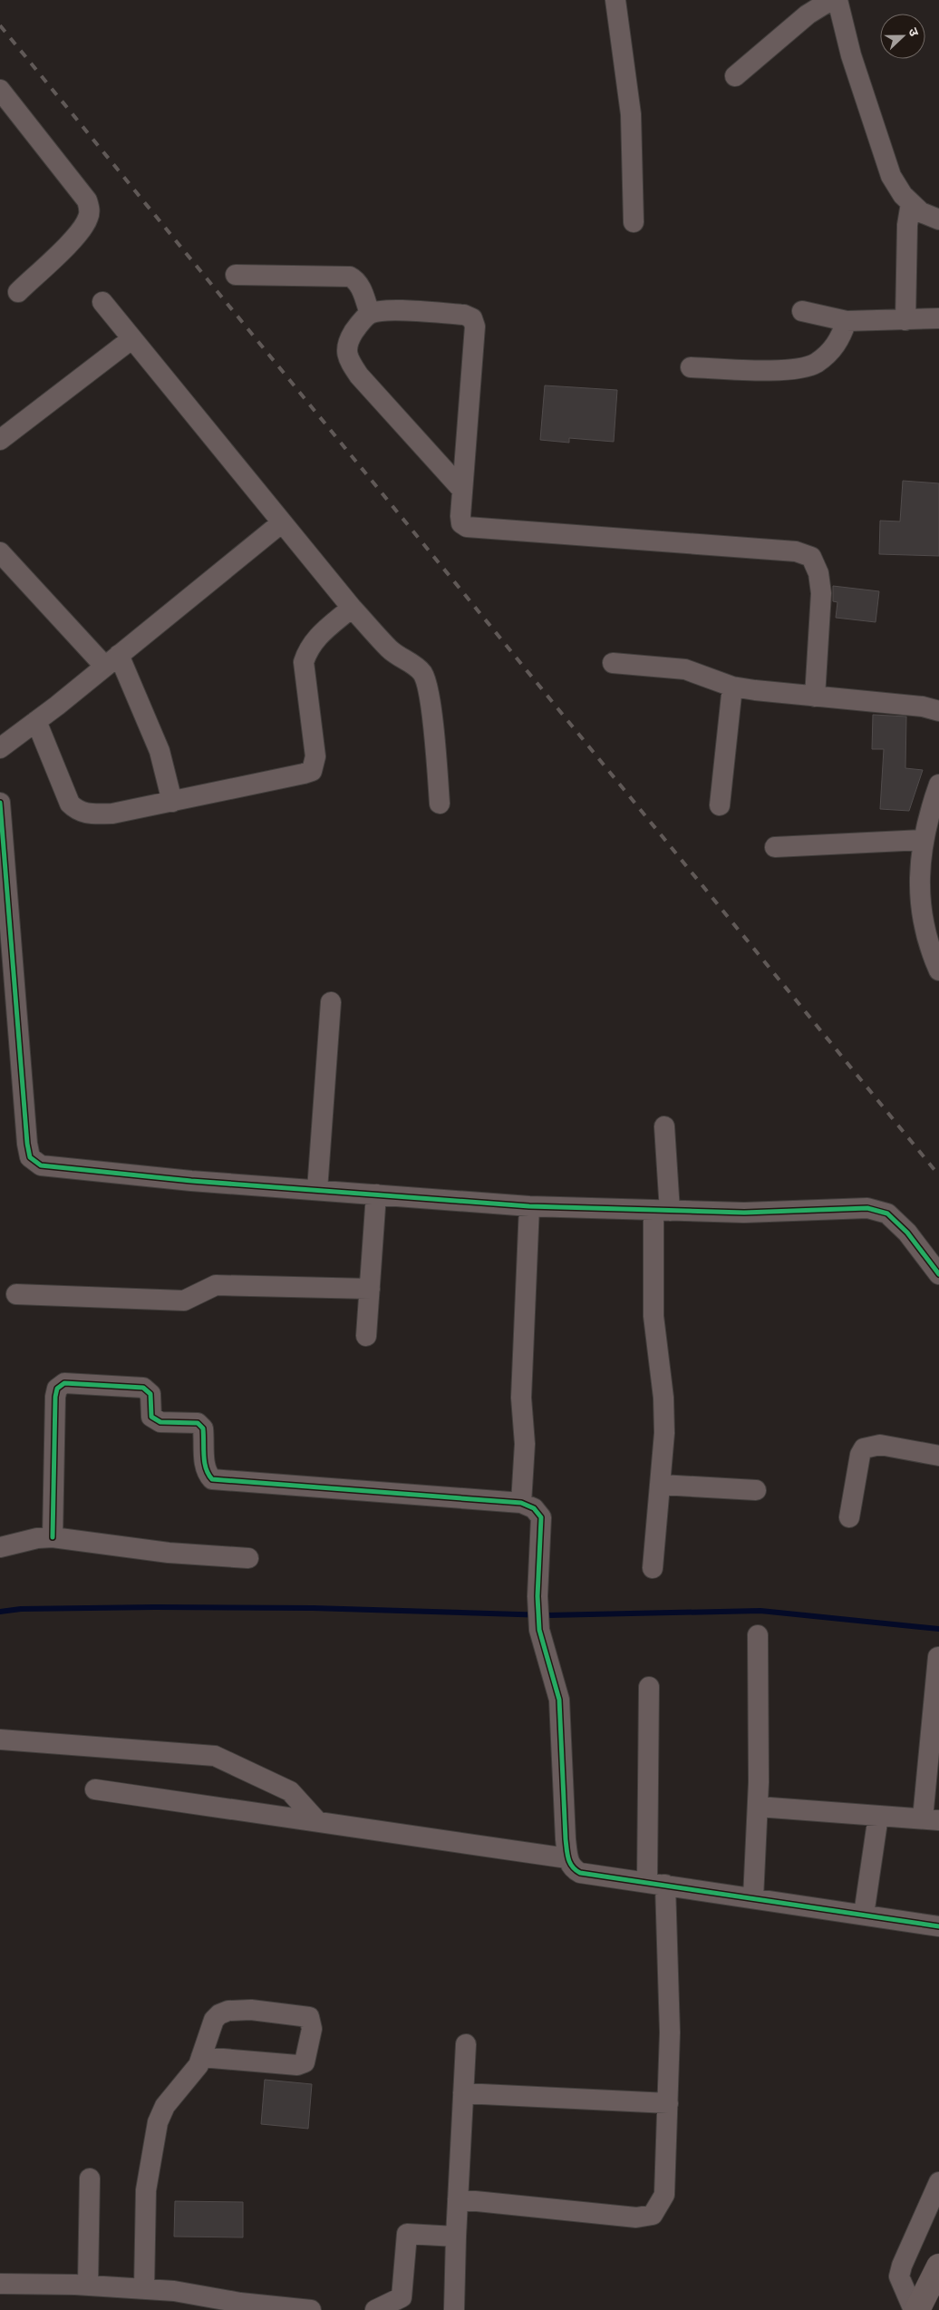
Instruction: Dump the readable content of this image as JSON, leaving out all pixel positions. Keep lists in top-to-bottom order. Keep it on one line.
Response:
{"north":"right"}
